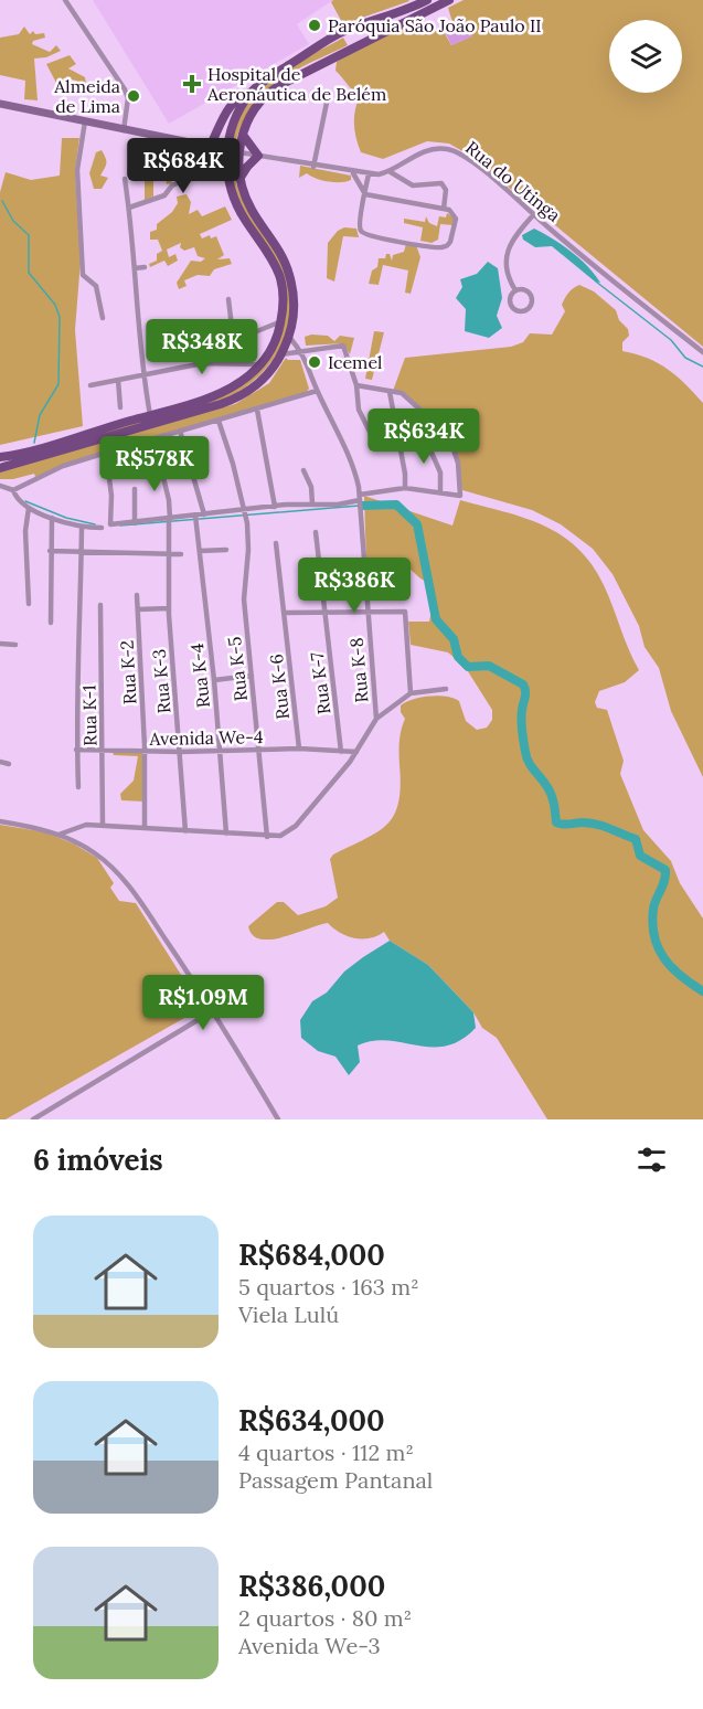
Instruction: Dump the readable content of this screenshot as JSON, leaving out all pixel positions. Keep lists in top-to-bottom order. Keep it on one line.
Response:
{"streets":{"street":["Rua do Utinga","Rua K-5","Rua K-8","Rua K-2","Rua K-4","Rua K-3","Rua K-7","Rua K-6","Rua K-1","Avenida We-4"]},"crossings":[["Rua K-5","Avenida We-4"],["Rua K-2","Avenida We-4"],["Rua K-4","Avenida We-4"],["Rua K-3","Avenida We-4"],["Rua K-7","Avenida We-4"],["Rua K-6","Avenida We-4"],["Rua K-1","Avenida We-4"]],"places":{"other":["Paróquia São João Paulo II","Almeida de Lima","Icemel"],"health":["Hospital de Aeronáutica de Belém"]},"page":{"price":["R$684K","R$348K","R$634K","R$578K","R$386K","R$1.09M"],"heading":"6 imóveis","list":[{"name":"R$684,000","note":"5 quartos · 163 m² · Viela Lulú"},{"name":"R$634,000","note":"4 quartos · 112 m² · Passagem Pantanal"},{"name":"R$386,000","note":"2 quartos · 80 m² · Avenida We-3"}]}}
